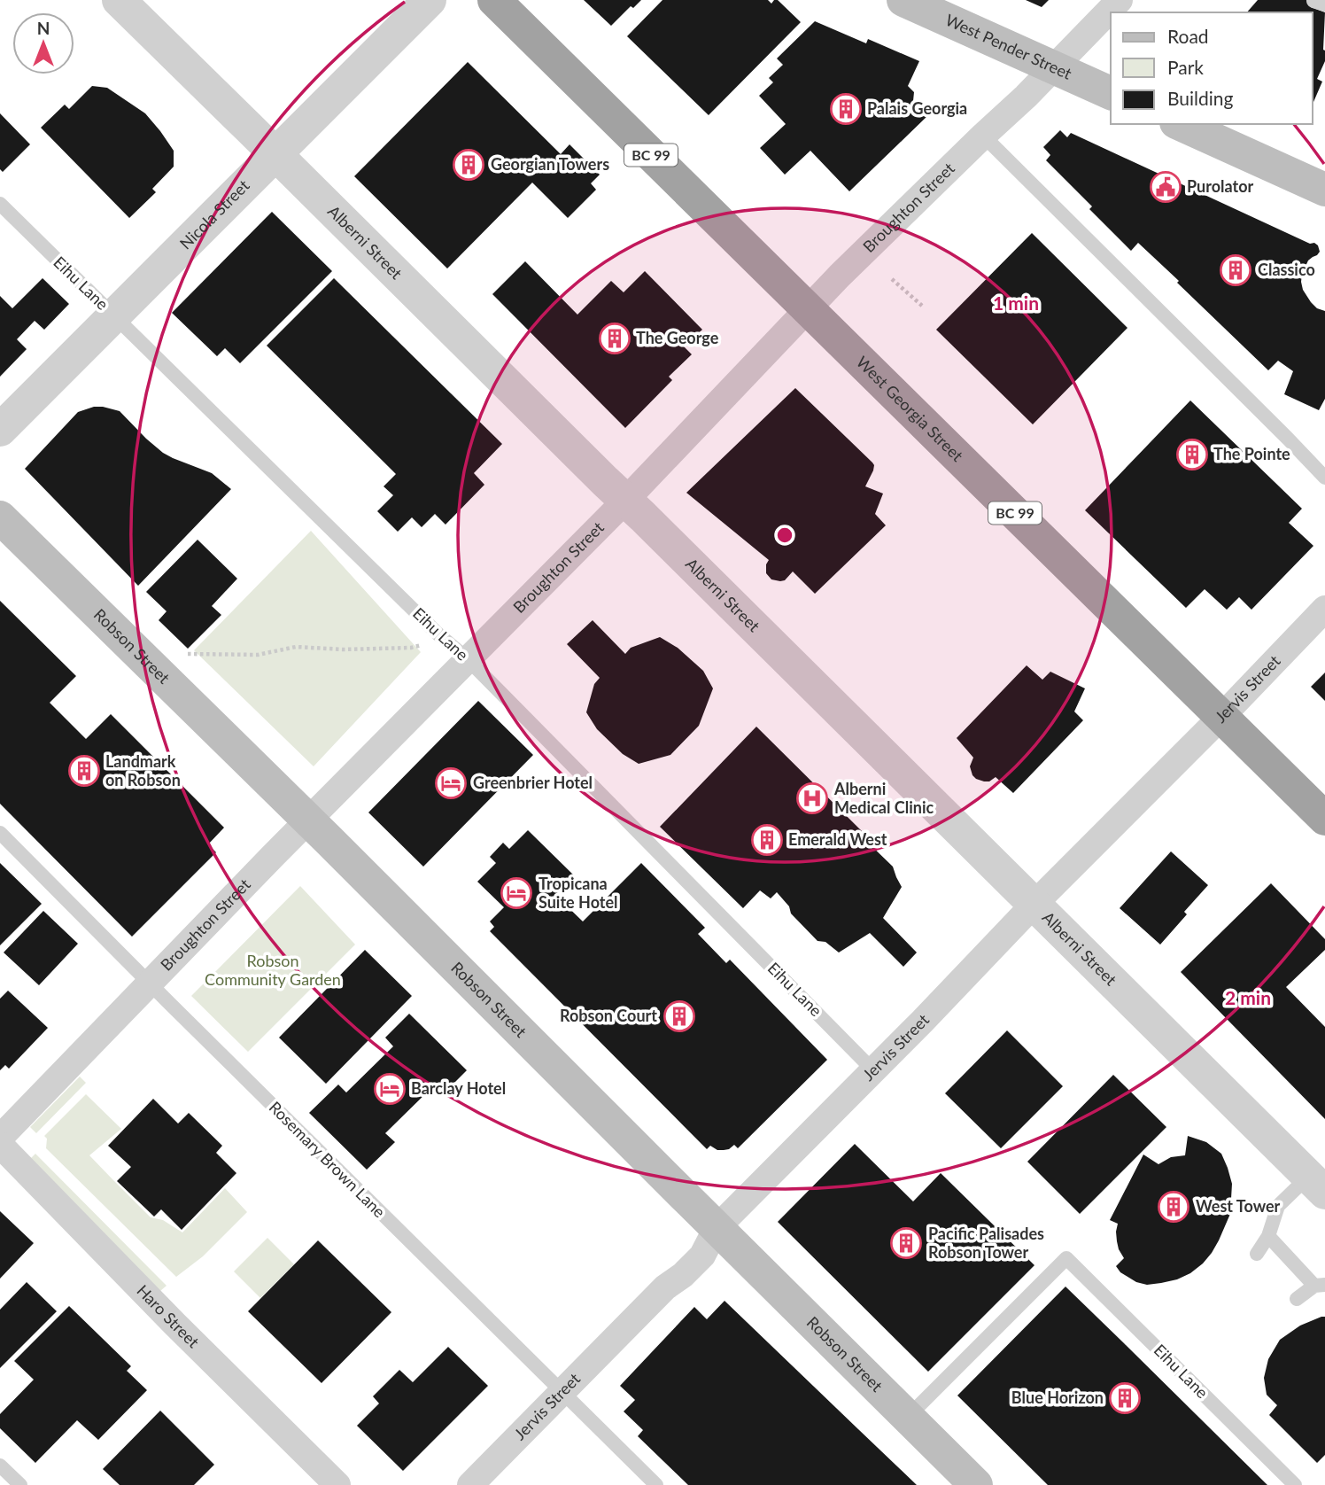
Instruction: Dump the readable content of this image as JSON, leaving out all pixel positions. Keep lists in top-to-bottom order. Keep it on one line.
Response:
{"streets":{"highway":["BC 99","West Georgia Street"],"main road":["West Pender Street","Robson Street"],"street":["Broughton Street","Nicola Street","Alberni Street","Jervis Street","Haro Street"],"lane":["Eihu Lane","Rosemary Brown Lane"]},"crossings":[["West Pender Street","Broughton Street"],["Broughton Street","Alberni Street"],["Broughton Street","Eihu Lane"],["Broughton Street","West Georgia Street"],["Broughton Street","Robson Street"],["Broughton Street","Rosemary Brown Lane"],["Nicola Street","Alberni Street"],["Nicola Street","Eihu Lane"],["Alberni Street","Jervis Street"],["Eihu Lane","Robson Street"],["Eihu Lane","Jervis Street"],["West Georgia Street","Jervis Street"],["Robson Street","Jervis Street"],["Jervis Street","Rosemary Brown Lane"]],"parks":["Robson Community Garden"],"places":{"building":["Palais Georgia","Georgian Towers","Classico","The George","The Pointe","Landmark on Robson","Emerald West","Robson Court","West Tower","Pacific Palisades Robson Tower","Blue Horizon"],"public building":["Purolator"],"hotel":["Greenbrier Hotel","Tropicana Suite Hotel","Barclay Hotel"],"hospital":["Alberni Medical Clinic"]},"legend":["Road","Park","Building"],"north":"top","rings":["1 min","2 min"]}
